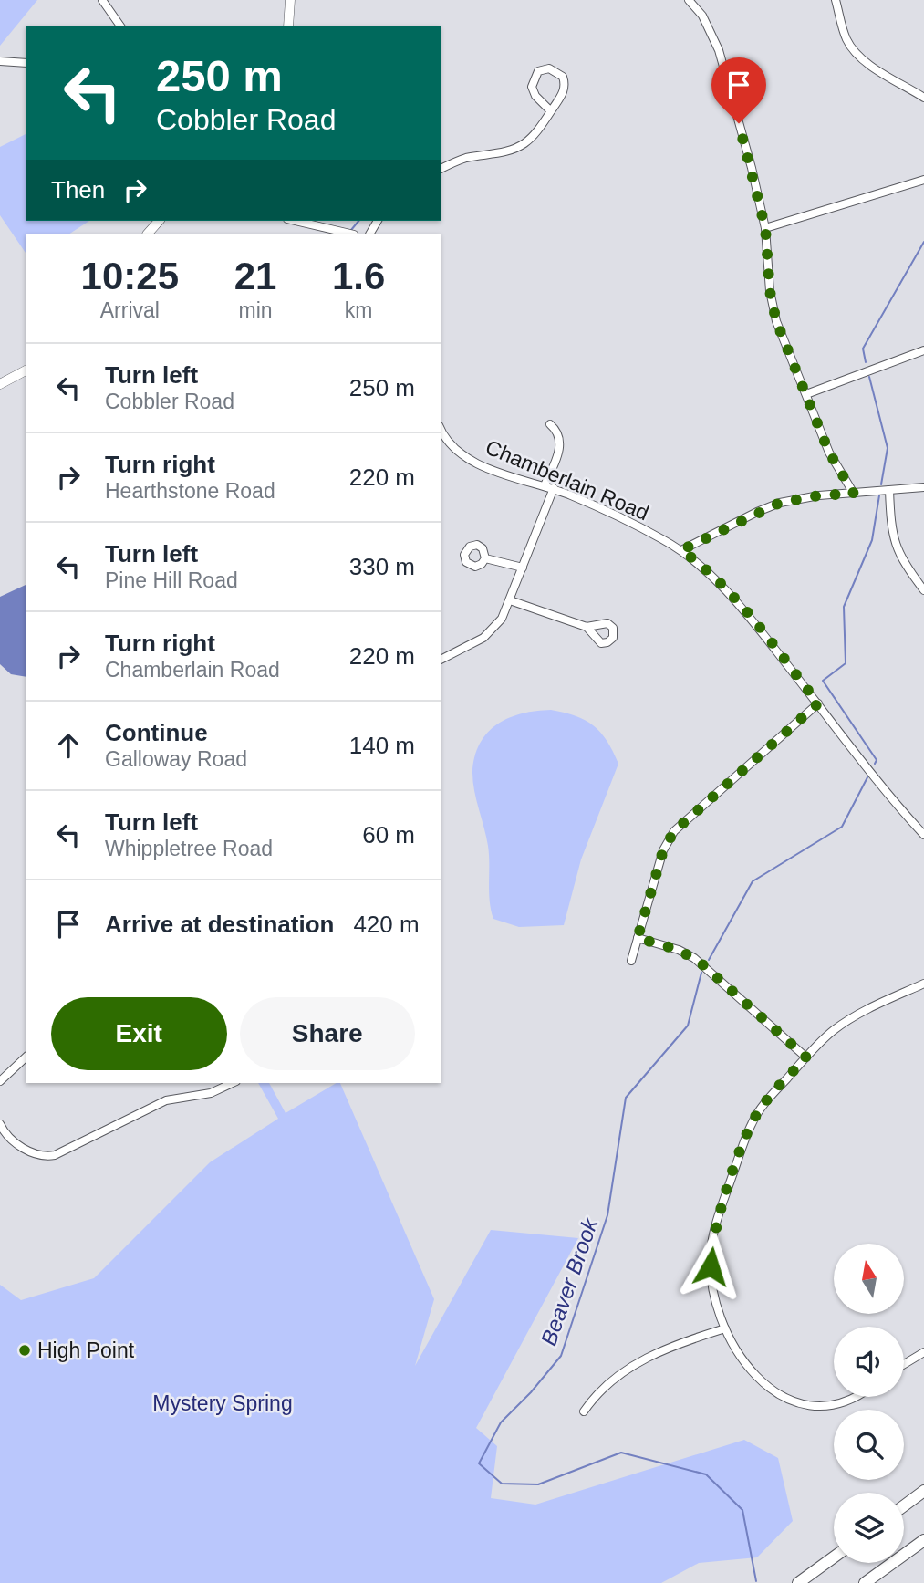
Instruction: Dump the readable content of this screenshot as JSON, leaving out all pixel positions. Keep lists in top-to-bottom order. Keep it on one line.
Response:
{"streets":{"street":["Chamberlain Road"]},"water":["Beaver Brook"],"parks":["Mystery Spring"],"places":["High Point"],"north":"top","page":{"turn":["250 m","Cobbler Road"],"then":"Then","eta":["10:25","Arrival","21","min","1.6","km"],"list":[{"name":"Turn left","note":"Cobbler Road","value":"250 m"},{"name":"Turn right","note":"Hearthstone Road","value":"220 m"},{"name":"Turn left","note":"Pine Hill Road","value":"330 m"},{"name":"Turn right","note":"Chamberlain Road","value":"220 m"},{"name":"Continue","note":"Galloway Road","value":"140 m"},{"name":"Turn left","note":"Whippletree Road","value":"60 m"},{"name":"Arrive at destination","value":"420 m"}],"buttons":["Exit","Share"]}}
